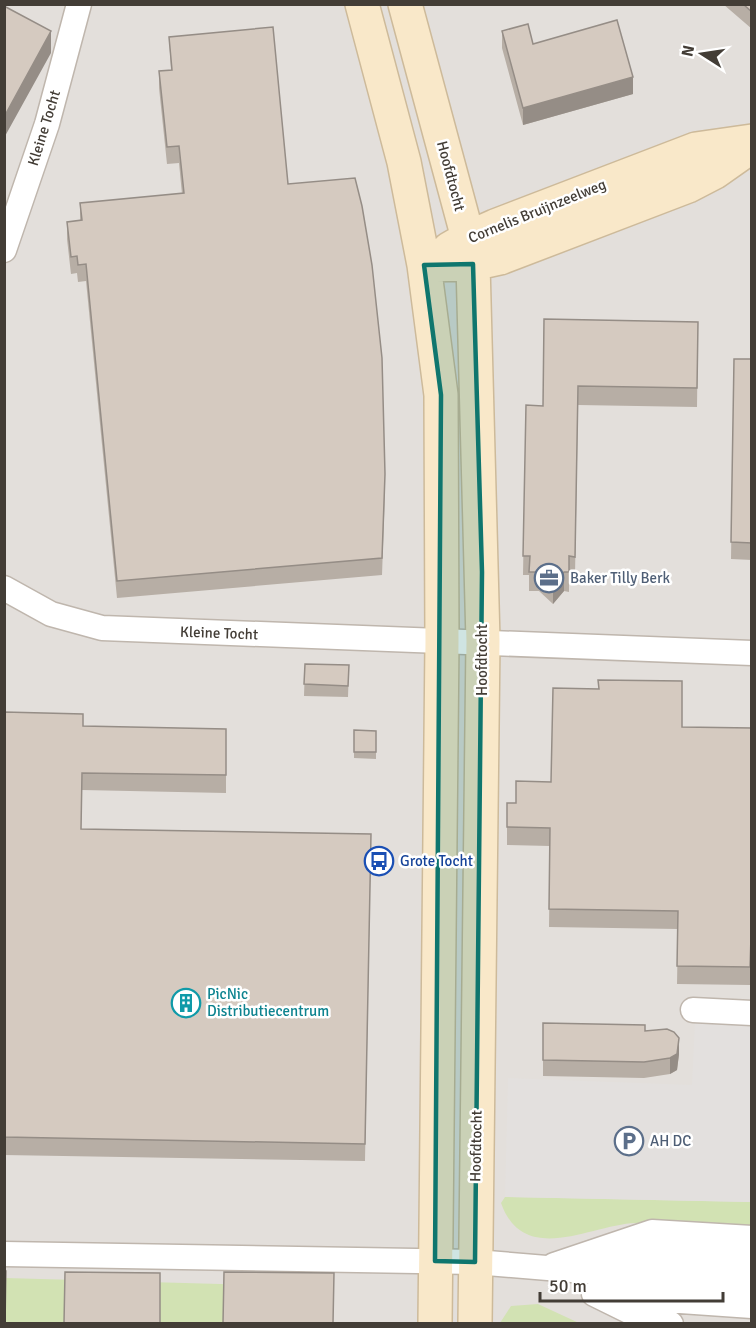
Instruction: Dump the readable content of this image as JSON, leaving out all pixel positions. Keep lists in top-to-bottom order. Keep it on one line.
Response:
{"streets":{"main road":["Hoofdtocht","Cornelis Bruijnzeelweg"],"street":["Kleine Tocht"]},"crossings":[["Kleine Tocht","Hoofdtocht"],["Hoofdtocht","Cornelis Bruijnzeelweg"]],"places":{"office":["Baker Tilly Berk"],"bus stop":["Grote Tocht"],"building":["PicNic Distributiecentrum"],"parking":["AH DC"]},"scale_bar":"50 m","north":"left"}
